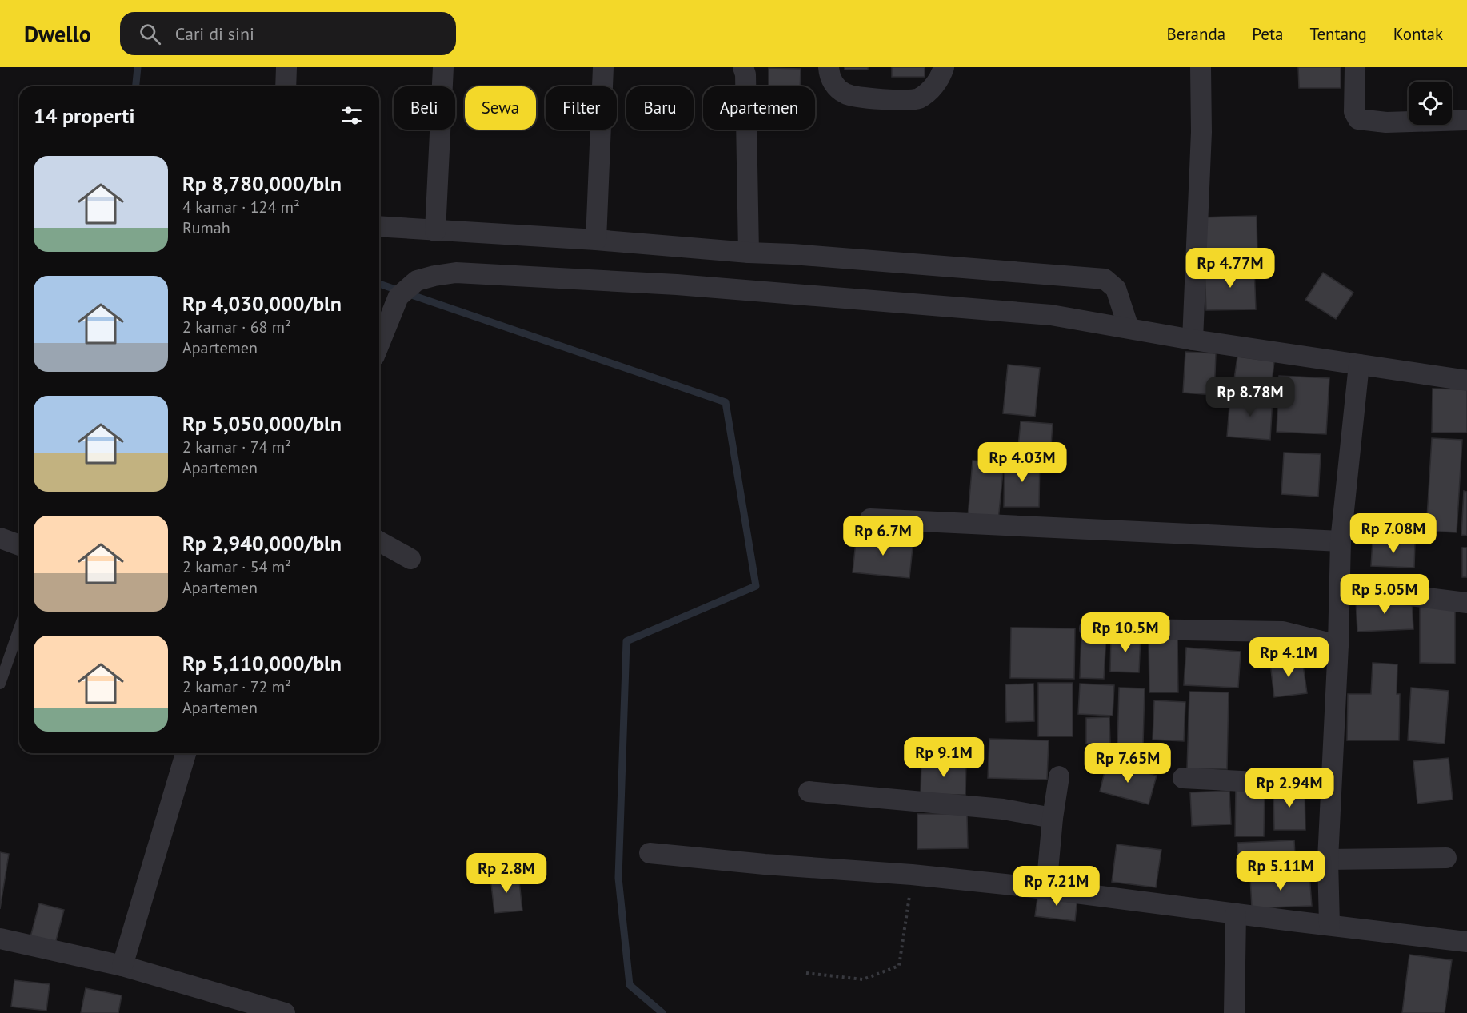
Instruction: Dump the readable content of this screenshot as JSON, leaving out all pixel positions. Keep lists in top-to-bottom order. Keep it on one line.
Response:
{"page":{"header":"Dwello","search":"Cari di sini","nav":["Beranda","Peta","Tentang","Kontak"],"chip":["Beli","Sewa","Filter","Baru","Apartemen"],"heading":"14 properti","list":[{"name":"Rp 8,780,000/bln","note":"4 kamar · 124 m² · Rumah"},{"name":"Rp 4,030,000/bln","note":"2 kamar · 68 m² · Apartemen"},{"name":"Rp 5,050,000/bln","note":"2 kamar · 74 m² · Apartemen"},{"name":"Rp 2,940,000/bln","note":"2 kamar · 54 m² · Apartemen"},{"name":"Rp 5,110,000/bln","note":"2 kamar · 72 m² · Apartemen"}],"price":["Rp 4.77M","Rp 8.78M","Rp 4.03M","Rp 7.08M","Rp 6.7M","Rp 5.05M","Rp 10.5M","Rp 4.1M","Rp 9.1M","Rp 7.65M","Rp 2.94M","Rp 5.11M","Rp 2.8M","Rp 7.21M"]}}
